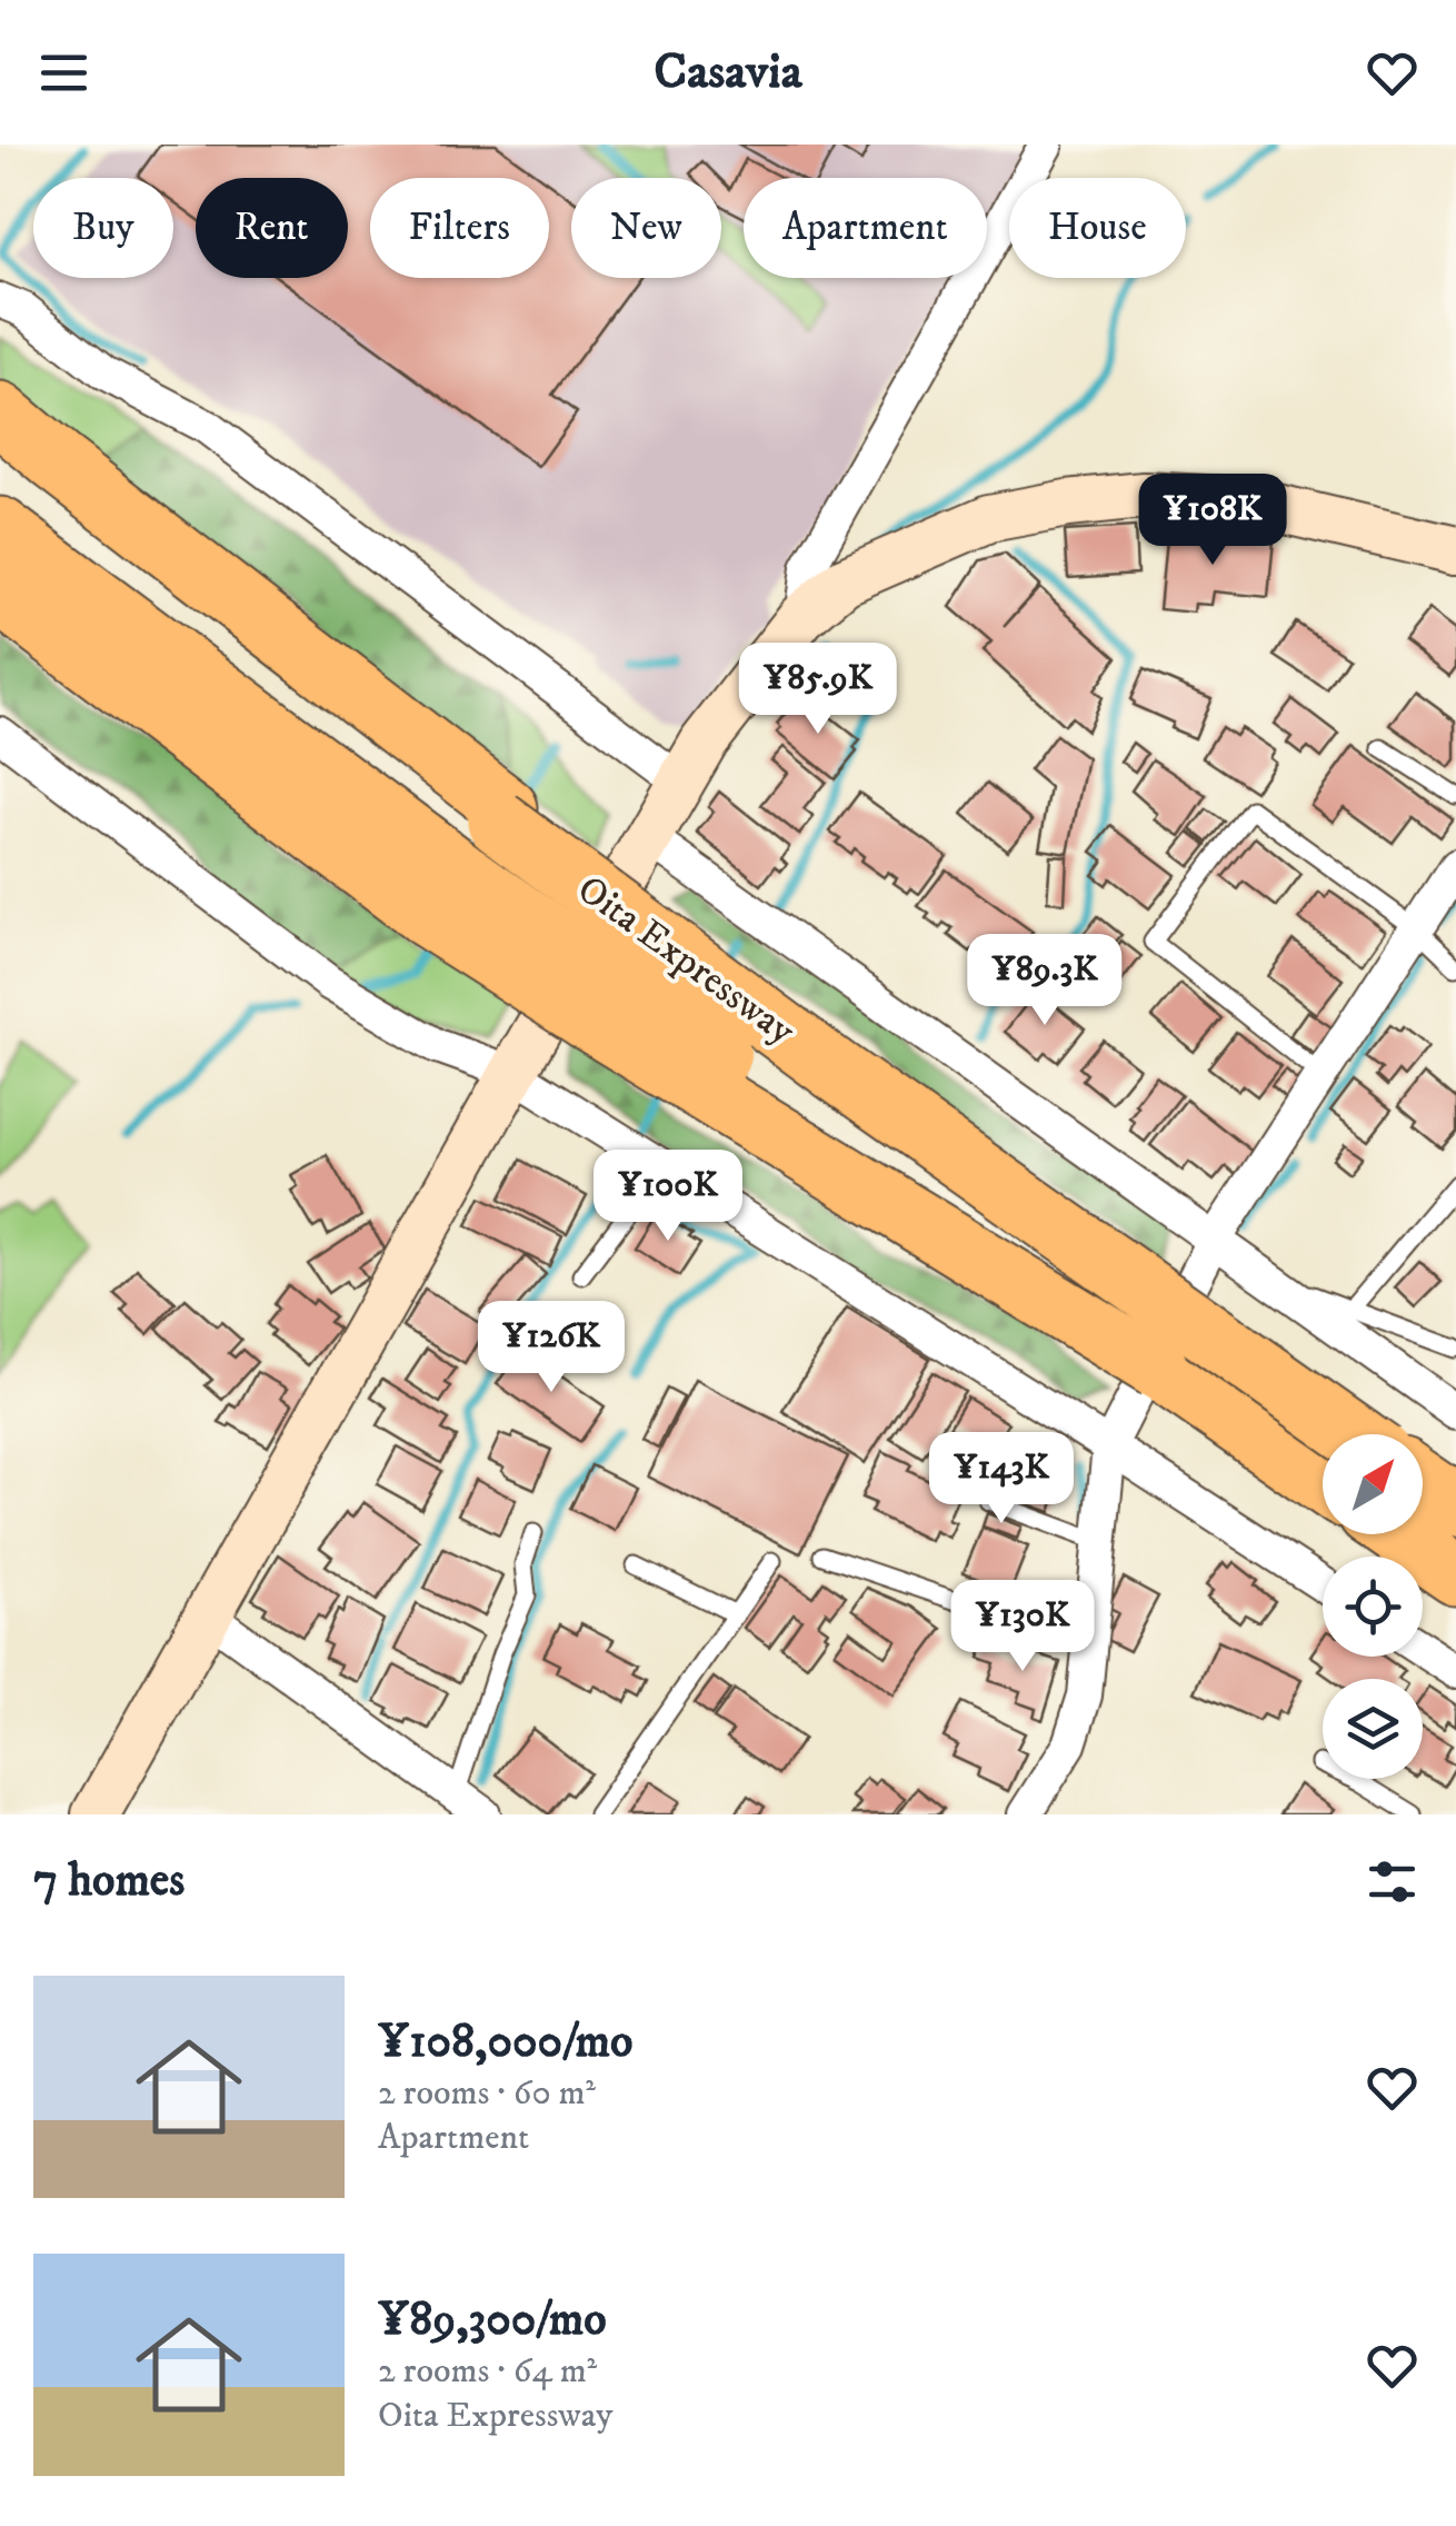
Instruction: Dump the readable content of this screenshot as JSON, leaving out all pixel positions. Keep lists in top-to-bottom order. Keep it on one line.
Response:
{"streets":{"highway":["Oita Expressway"]},"north":"top right","page":{"header":"Casavia","chip":["Buy","Rent","Filters","New","Apartment","House"],"price":["¥108K","¥85.9K","¥89.3K","¥100K","¥126K","¥143K","¥130K"],"heading":"7 homes","list":[{"name":"¥108,000/mo","note":"2 rooms · 60 m² · Apartment"},{"name":"¥89,300/mo","note":"2 rooms · 64 m² · Oita Expressway"}]}}
